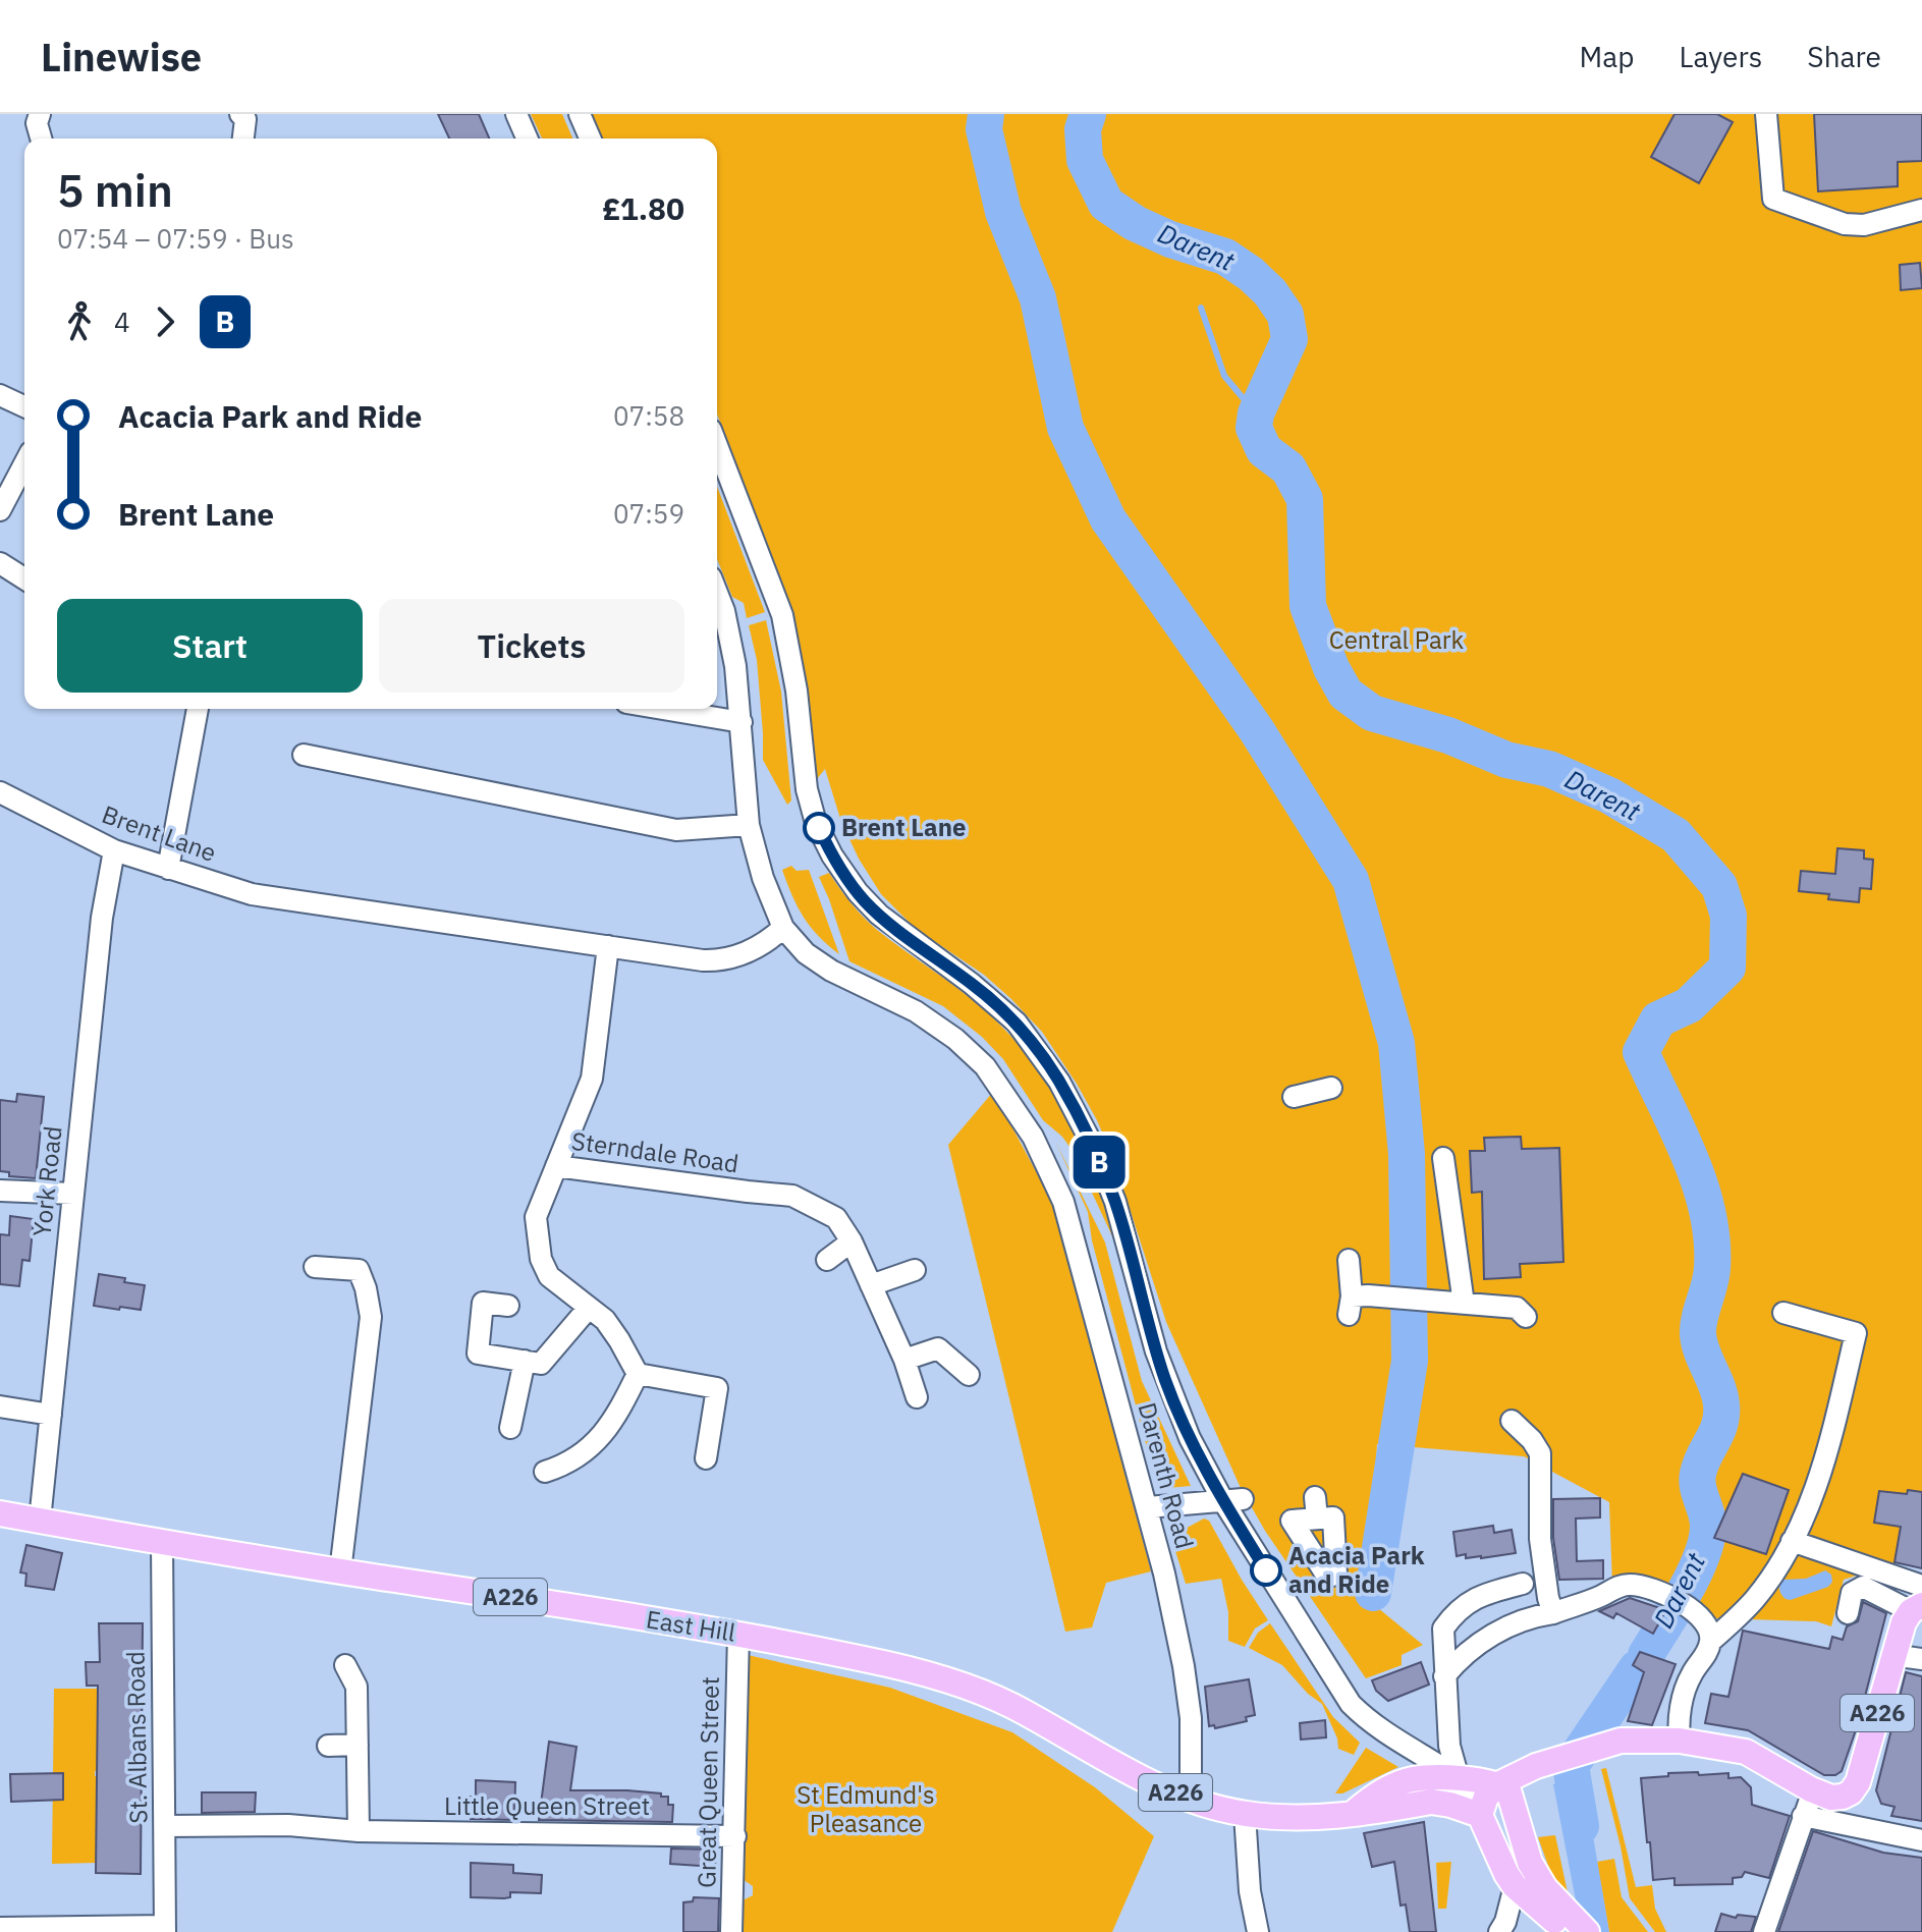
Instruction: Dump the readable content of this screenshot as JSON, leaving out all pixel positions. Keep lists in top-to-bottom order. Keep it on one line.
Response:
{"streets":{"main road":["A226","East Hill"],"street":["Brent Lane","Sterndale Road","York Road","Darenth Road","St. Albans Road","Great Queen Street","Little Queen Street"]},"crossings":[["Brent Lane","York Road"],["Brent Lane","Darenth Road"],["York Road","East Hill"],["Darenth Road","East Hill"],["East Hill","St. Albans Road"],["East Hill","Great Queen Street"],["St. Albans Road","Little Queen Street"],["Great Queen Street","Little Queen Street"]],"water":["Darent"],"parks":["Central Park","St Edmund's Pleasance"],"places":["Brent Lane","Acacia Park and Ride"],"lines":["bus line B"],"page":{"header":"Linewise","nav":["Map","Layers","Share"],"on_map":"B","heading":["5 min","07:54 – 07:59 · Bus","£1.80"],"legs":["4","B"],"list":[{"name":"Acacia Park and Ride","value":"07:58"},{"name":"Brent Lane","value":"07:59"}],"buttons":["Start","Tickets"]}}
